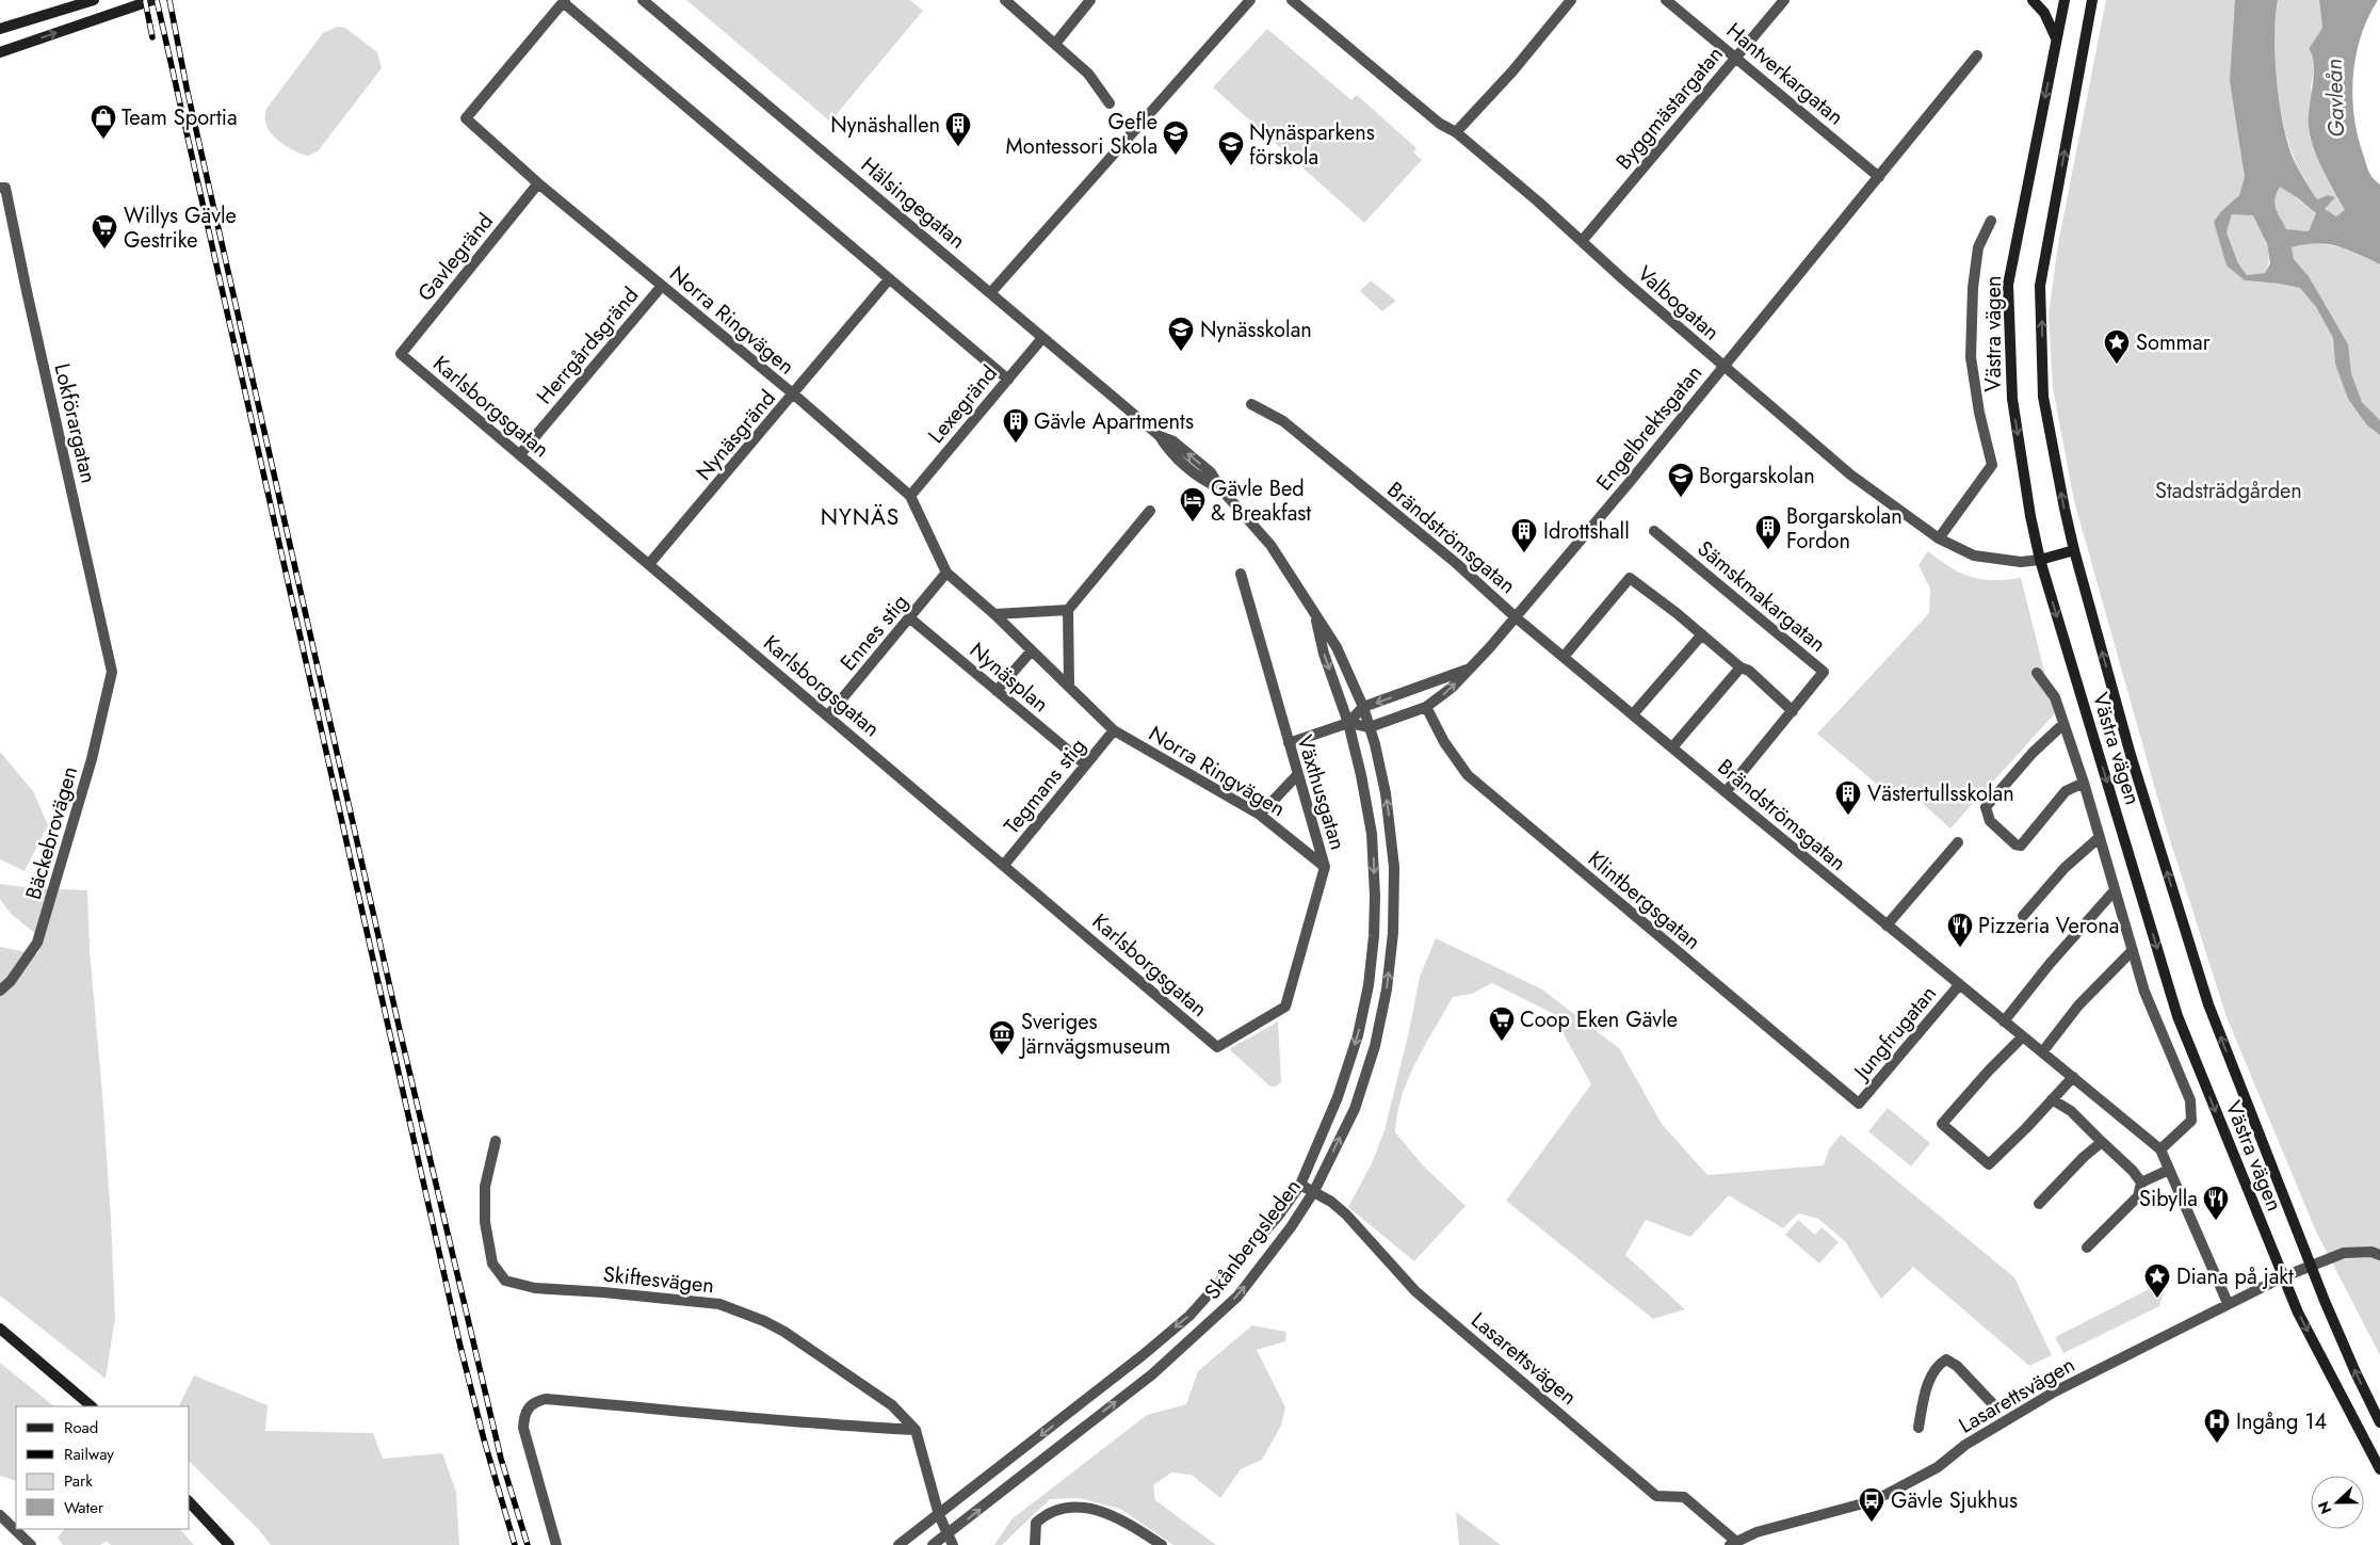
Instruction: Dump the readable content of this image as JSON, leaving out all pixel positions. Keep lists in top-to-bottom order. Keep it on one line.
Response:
{"streets":{"main road":["Valbogatan","Västra vägen"],"street":["Hantverkargatan","Byggmästargatan","Hälsingegatan","Gavlegränd","Norra Ringvägen","Herrgårdsgränd","Lexegränd","Karlsborgsgatan","Lokförargatan","Engelbrektsgatan","Nynäsgränd","Brändströmsgatan","Sämskmakargatan","Ennes stig","Nynäsplan","Tegmans stig","Växthusgatan","Bäckebrovägen","Klintbergsgatan","Jungfrugatan","Skånbergsleden","Skiftesvägen","Lasarettsvägen"]},"crossings":[["Hantverkargatan","Byggmästargatan"],["Hantverkargatan","Engelbrektsgatan"],["Byggmästargatan","Valbogatan"],["Hälsingegatan","Lexegränd"],["Hälsingegatan","Engelbrektsgatan"],["Hälsingegatan","Skånbergsleden"],["Gavlegränd","Norra Ringvägen"],["Gavlegränd","Karlsborgsgatan"],["Valbogatan","Västra vägen"],["Valbogatan","Engelbrektsgatan"],["Norra Ringvägen","Herrgårdsgränd"],["Norra Ringvägen","Lexegränd"],["Norra Ringvägen","Nynäsgränd"],["Norra Ringvägen","Ennes stig"],["Norra Ringvägen","Nynäsplan"],["Norra Ringvägen","Tegmans stig"],["Norra Ringvägen","Växthusgatan"],["Västra vägen","Brändströmsgatan"],["Västra vägen","Lasarettsvägen"],["Herrgårdsgränd","Karlsborgsgatan"],["Karlsborgsgatan","Nynäsgränd"],["Karlsborgsgatan","Ennes stig"],["Karlsborgsgatan","Tegmans stig"],["Karlsborgsgatan","Växthusgatan"],["Lokförargatan","Bäckebrovägen"],["Engelbrektsgatan","Brändströmsgatan"],["Engelbrektsgatan","Klintbergsgatan"],["Engelbrektsgatan","Skånbergsleden"],["Brändströmsgatan","Sämskmakargatan"],["Brändströmsgatan","Jungfrugatan"],["Brändströmsgatan","Lasarettsvägen"],["Ennes stig","Nynäsplan"],["Nynäsplan","Tegmans stig"],["Klintbergsgatan","Jungfrugatan"],["Skånbergsleden","Lasarettsvägen"]],"districts":["NYNÄS"],"water":["Gavleån"],"parks":["Stadsträdgården"],"places":{"shop":["Team Sportia"],"building":["Nynäshallen","Gävle Apartments","Borgarskolan Fordon","Idrottshall","Västertullsskolan"],"school or university":["Gefle Montessori Skola","Nynäsparkens förskola","Nynässkolan","Borgarskolan"],"supermarket":["Willys Gävle Gestrike","Coop Eken Gävle"],"place":["Sommar","Diana på jakt"],"hotel":["Gävle Bed & Breakfast"],"restaurant":["Pizzeria Verona","Sibylla"],"museum":["Sveriges Järnvägsmuseum"],"hospital":["Ingång 14"],"bus stop":["Gävle Sjukhus"]},"legend":["Road","Railway","Park","Water"],"north":"left"}
